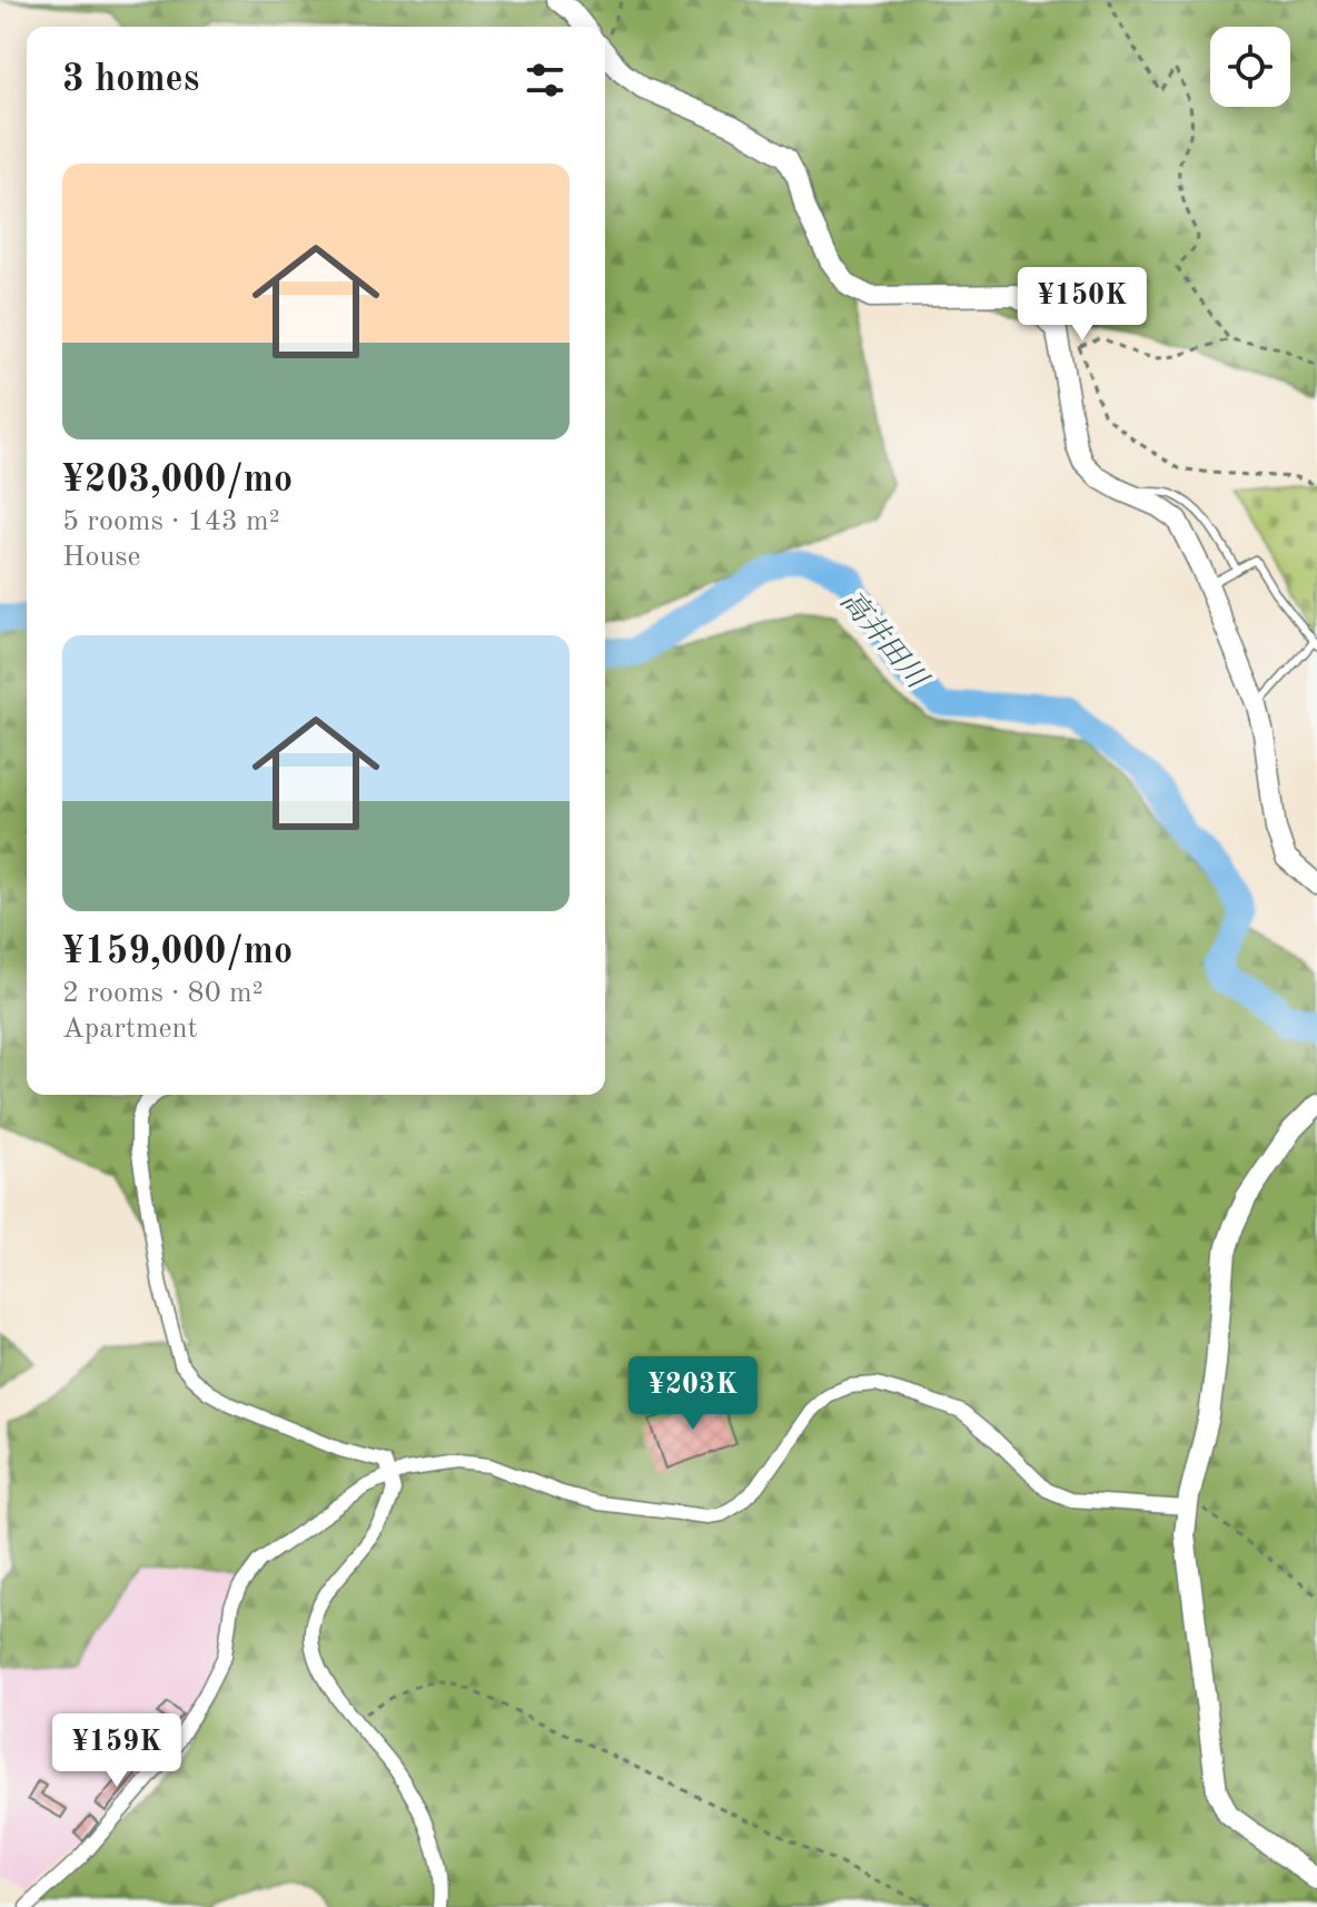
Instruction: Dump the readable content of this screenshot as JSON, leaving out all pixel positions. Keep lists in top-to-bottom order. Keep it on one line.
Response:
{"water":["高井田川"],"page":{"heading":"3 homes","list":[{"name":"¥203,000/mo","note":"5 rooms · 143 m² · House"},{"name":"¥159,000/mo","note":"2 rooms · 80 m² · Apartment"}],"price":["¥150K","¥203K","¥159K"]}}
